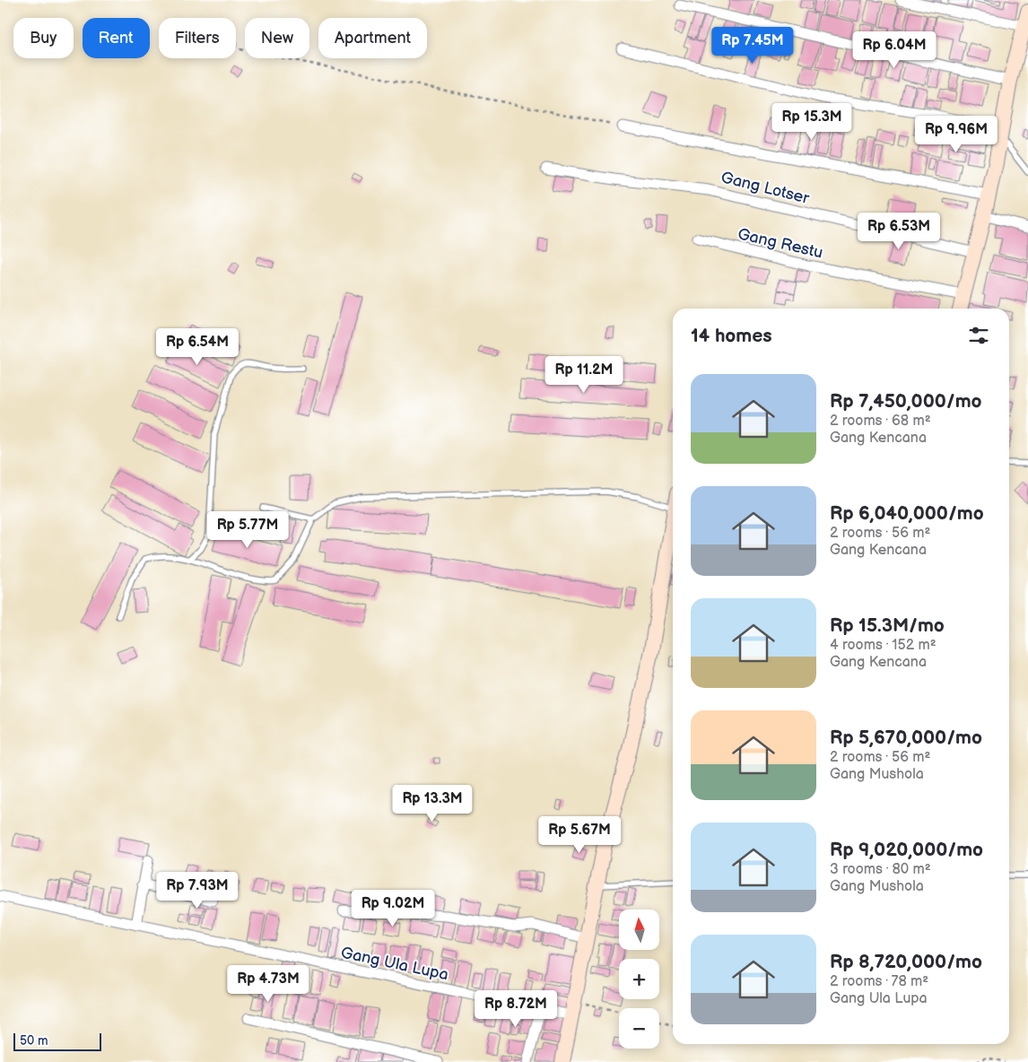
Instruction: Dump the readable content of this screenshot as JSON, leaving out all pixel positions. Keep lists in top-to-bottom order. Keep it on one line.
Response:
{"streets":{"street":["Gang Lotser","Gang Restu","Gang Ula Lupa"]},"scale_bar":"50 m","north":"top","page":{"chip":["Buy","Rent","Filters","New","Apartment"],"price":["Rp 7.45M","Rp 6.04M","Rp 15.3M","Rp 9.96M","Rp 6.53M","Rp 6.54M","Rp 11.2M","Rp 5.77M","Rp 13.3M","Rp 5.67M","Rp 7.93M","Rp 9.02M","Rp 4.73M","Rp 8.72M"],"heading":"14 homes","list":[{"name":"Rp 7,450,000/mo","note":"2 rooms · 68 m² · Gang Kencana"},{"name":"Rp 6,040,000/mo","note":"2 rooms · 56 m² · Gang Kencana"},{"name":"Rp 15.3M/mo","note":"4 rooms · 152 m² · Gang Kencana"},{"name":"Rp 5,670,000/mo","note":"2 rooms · 56 m² · Gang Mushola"},{"name":"Rp 9,020,000/mo","note":"3 rooms · 80 m² · Gang Mushola"},{"name":"Rp 8,720,000/mo","note":"2 rooms · 78 m² · Gang Ula Lupa"}],"map_buttons":["+","−"],"scale":"50 m"}}
